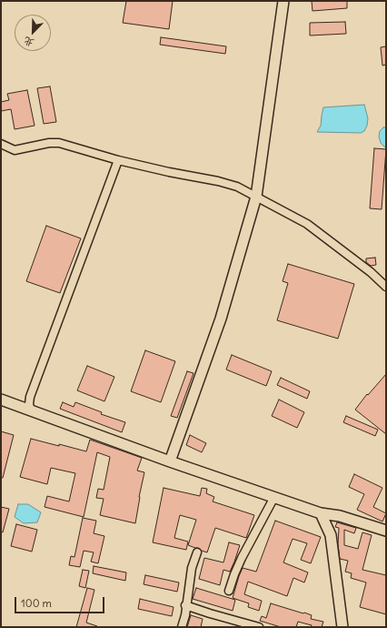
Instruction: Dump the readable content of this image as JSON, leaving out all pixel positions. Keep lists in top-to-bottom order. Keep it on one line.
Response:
{"scale_bar":"100 m","north":"bottom left"}
